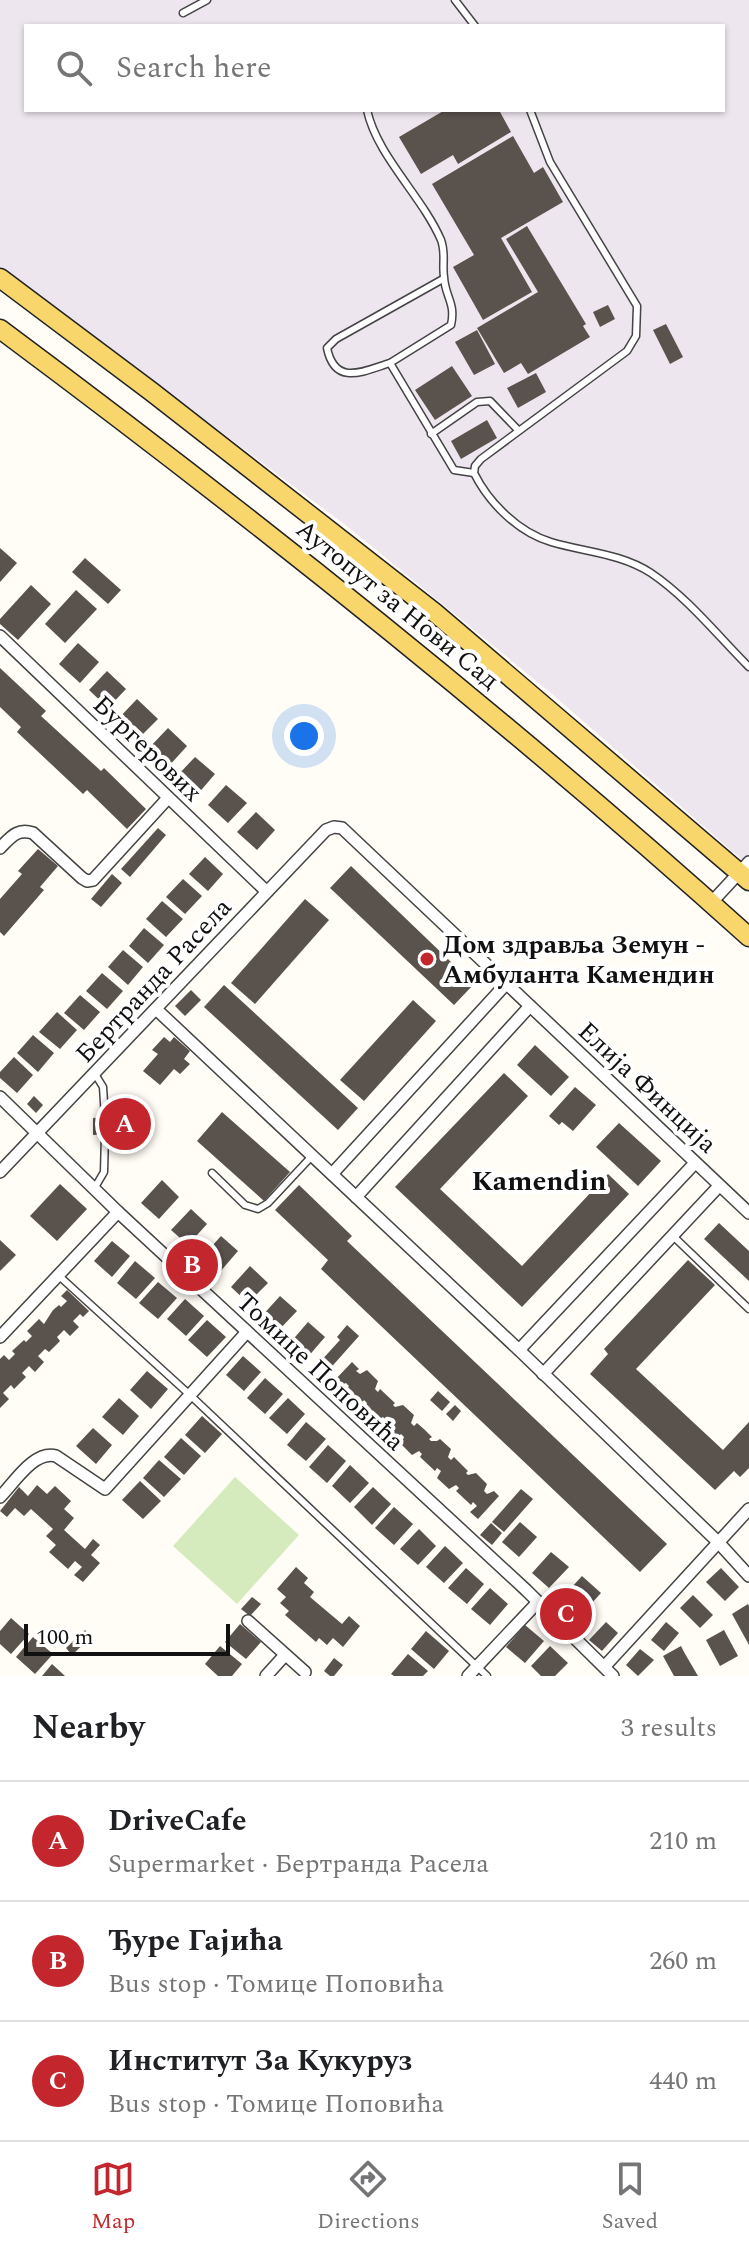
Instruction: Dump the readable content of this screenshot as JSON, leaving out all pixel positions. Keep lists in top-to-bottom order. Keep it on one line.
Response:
{"streets":{"main road":["Аутопут за Нови Сад"],"street":["Бургерових","Бертранда Расела","Елија Финција","Томице Поповића"]},"crossings":[["Бургерових","Бертранда Расела"],["Бертранда Расела","Елија Финција"],["Бертранда Расела","Томице Поповића"]],"districts":["Kamendin"],"places":["Дом здравља Земун - Амбуланта Камендин"],"scale_bar":"100 m","page":{"search":"Search here","pins":["A","B","C"],"scale":"100 m","heading":["Nearby","3 results"],"list":[{"mark":"A","name":"DriveCafe","note":"Supermarket · Бертранда Расела","value":"210 m"},{"mark":"B","name":"Ђуре Гајића","note":"Bus stop · Томице Поповића","value":"260 m"},{"mark":"C","name":"Институт За Кукуруз","note":"Bus stop · Томице Поповића","value":"440 m"}],"nav":["Map","Directions","Saved"]}}
